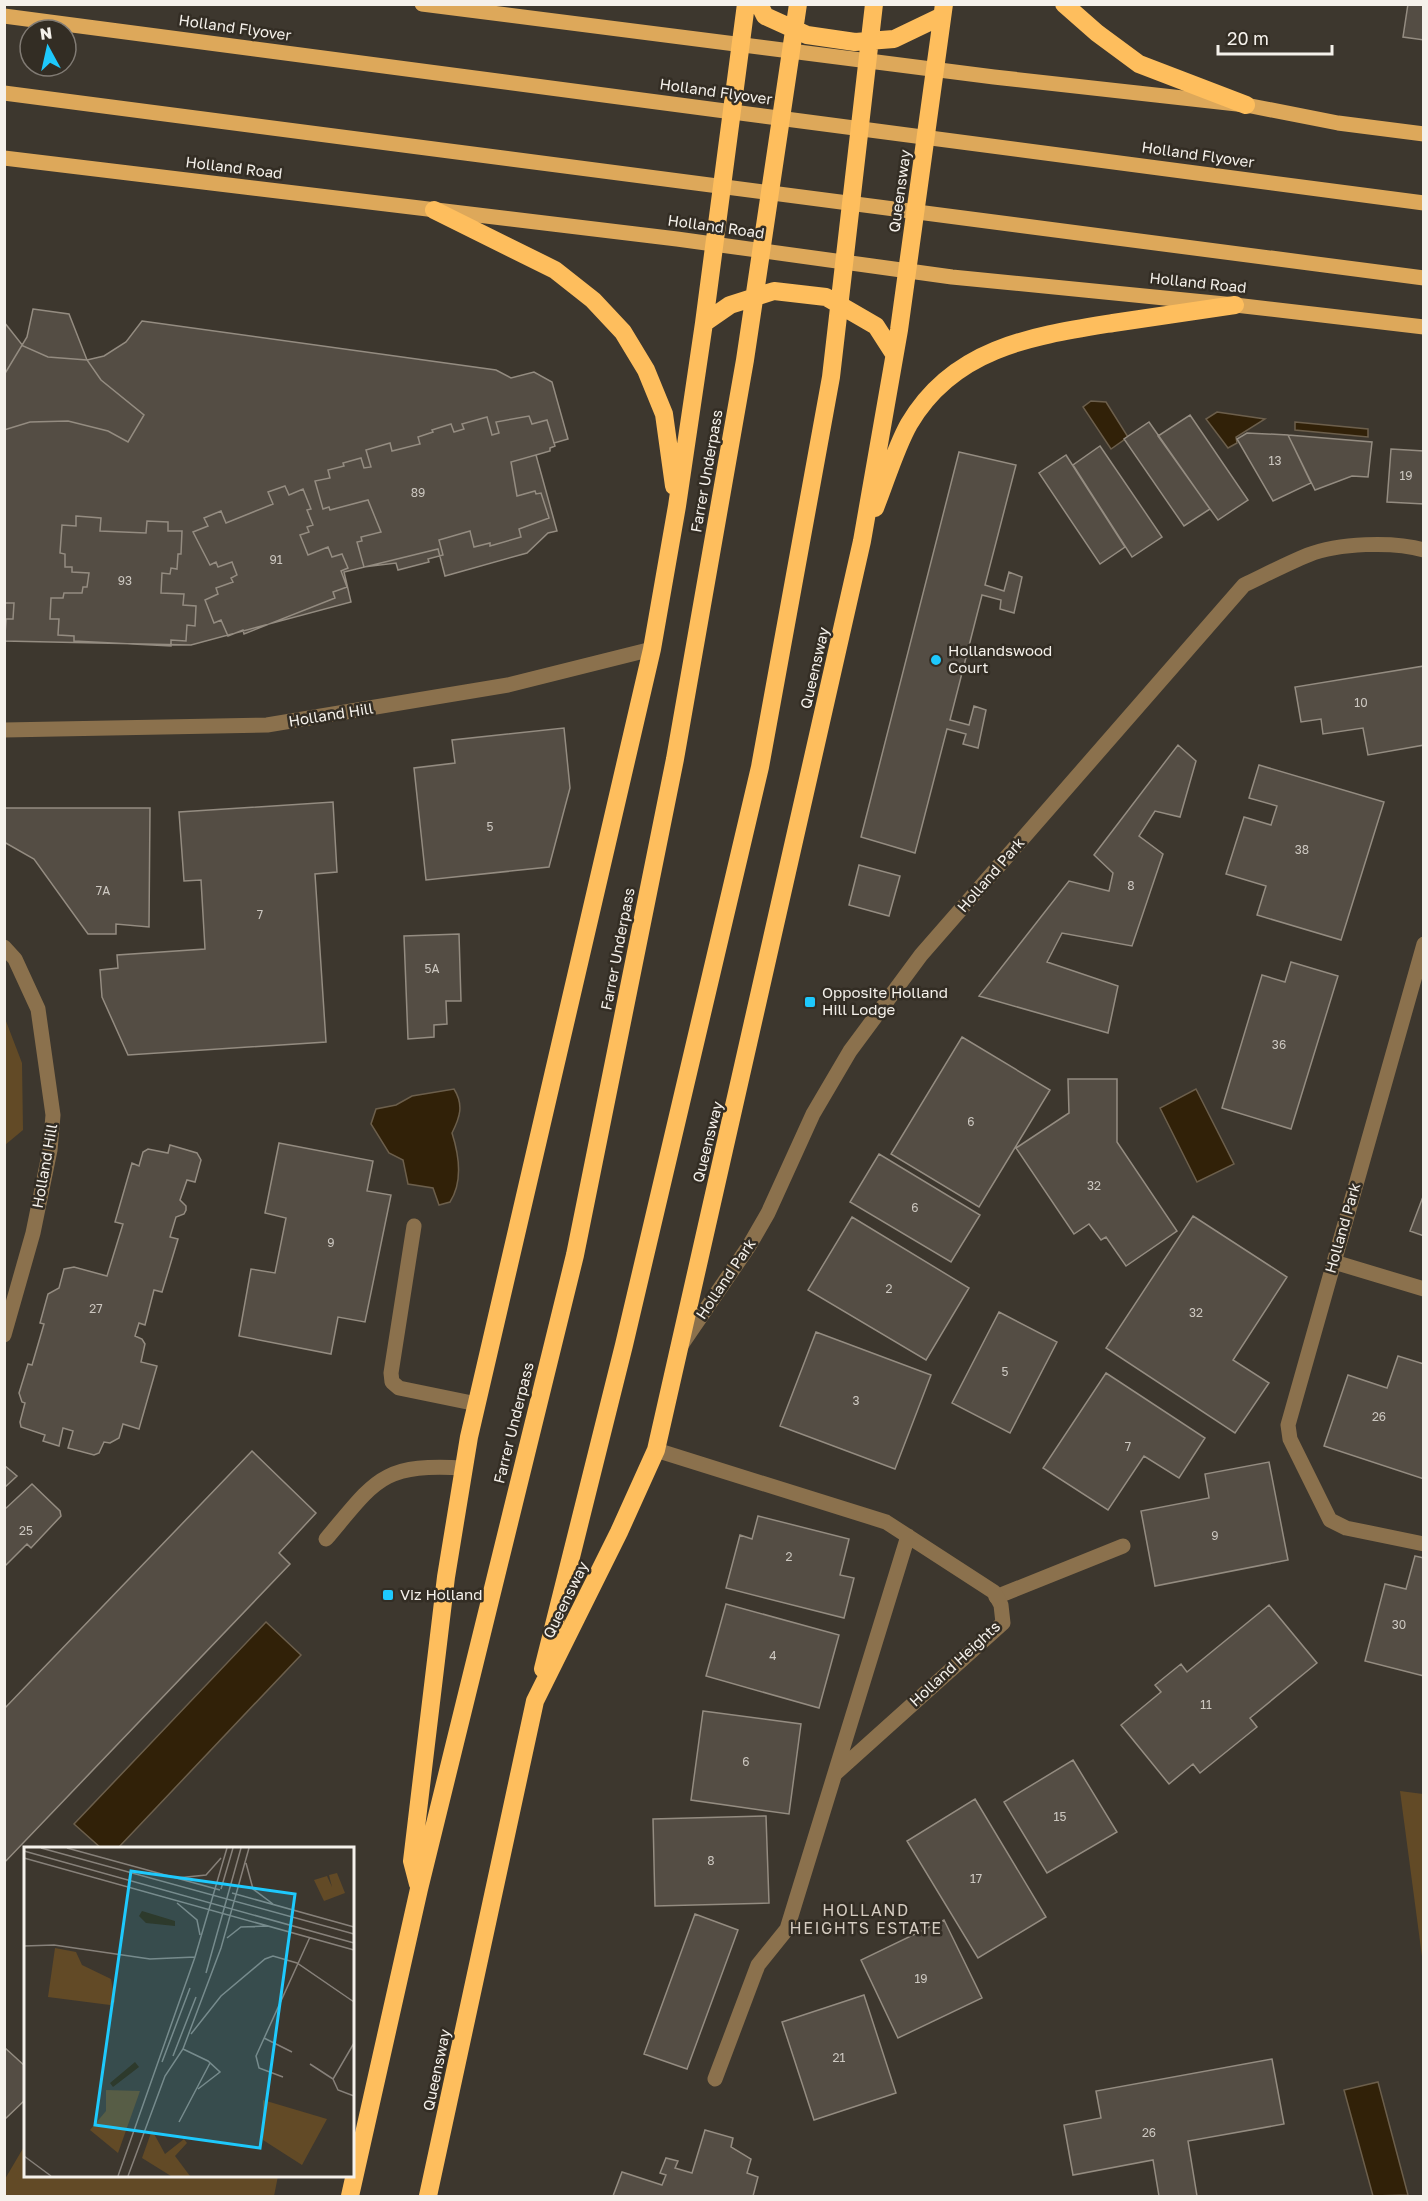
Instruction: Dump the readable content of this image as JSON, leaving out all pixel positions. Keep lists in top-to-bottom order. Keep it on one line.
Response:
{"streets":{"highway":["Queensway","Farrer Underpass"],"main road":["Holland Flyover","Holland Road"],"street":["Holland Hill","Holland Park","Holland Heights"]},"crossings":[["Holland Road","Queensway"],["Queensway","Holland Park"],["Queensway","Holland Heights"]],"districts":["HOLLAND HEIGHTS ESTATE"],"places":{"other":["Hollandswood Court"],"transit":["Opposite Holland Hill Lodge","Viz Holland"]},"house_numbers":["13","19","89","91","93","10","5","38","8","7A","7","5A","36","6","32","6","9","2","27","32","5","3","26","7","25","9","2","30","4","11","6","15","8","17","19","21","26"],"scale_bar":"20 m","north":"top"}
